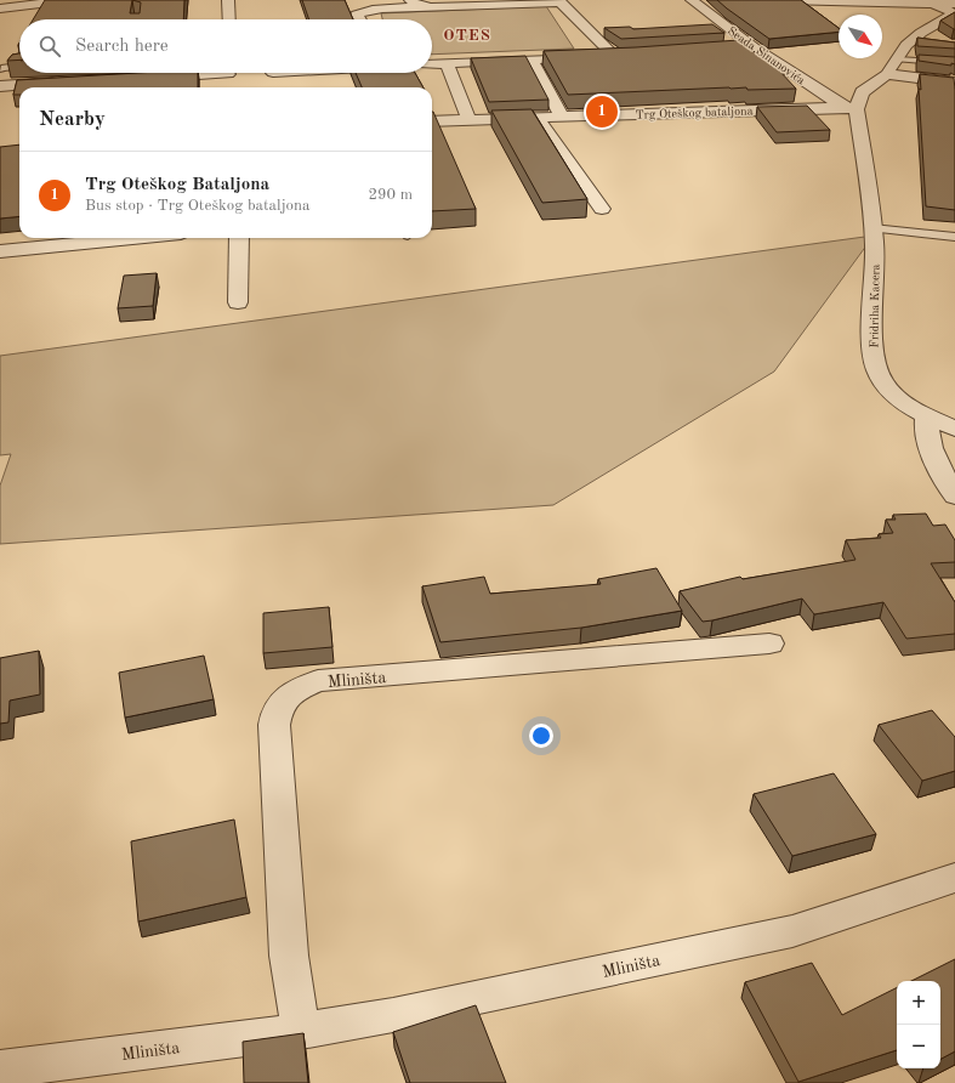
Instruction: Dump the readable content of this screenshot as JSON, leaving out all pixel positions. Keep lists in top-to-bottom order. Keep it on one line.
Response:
{"streets":{"street":["Seada Sinanovića","Trg Oteškog bataljona","Fridriha Kacera","Mliništa"]},"crossings":[["Seada Sinanovića","Trg Oteškog bataljona"],["Seada Sinanovića","Fridriha Kacera"],["Trg Oteškog bataljona","Fridriha Kacera"]],"districts":["OTES"],"north":"bottom right","page":{"search":"Search here","heading":"Nearby","pins":"1","list":[{"mark":"1","name":"Trg Oteškog Bataljona","note":"Bus stop · Trg Oteškog bataljona","value":"290 m"}],"map_buttons":["+","−"]}}
